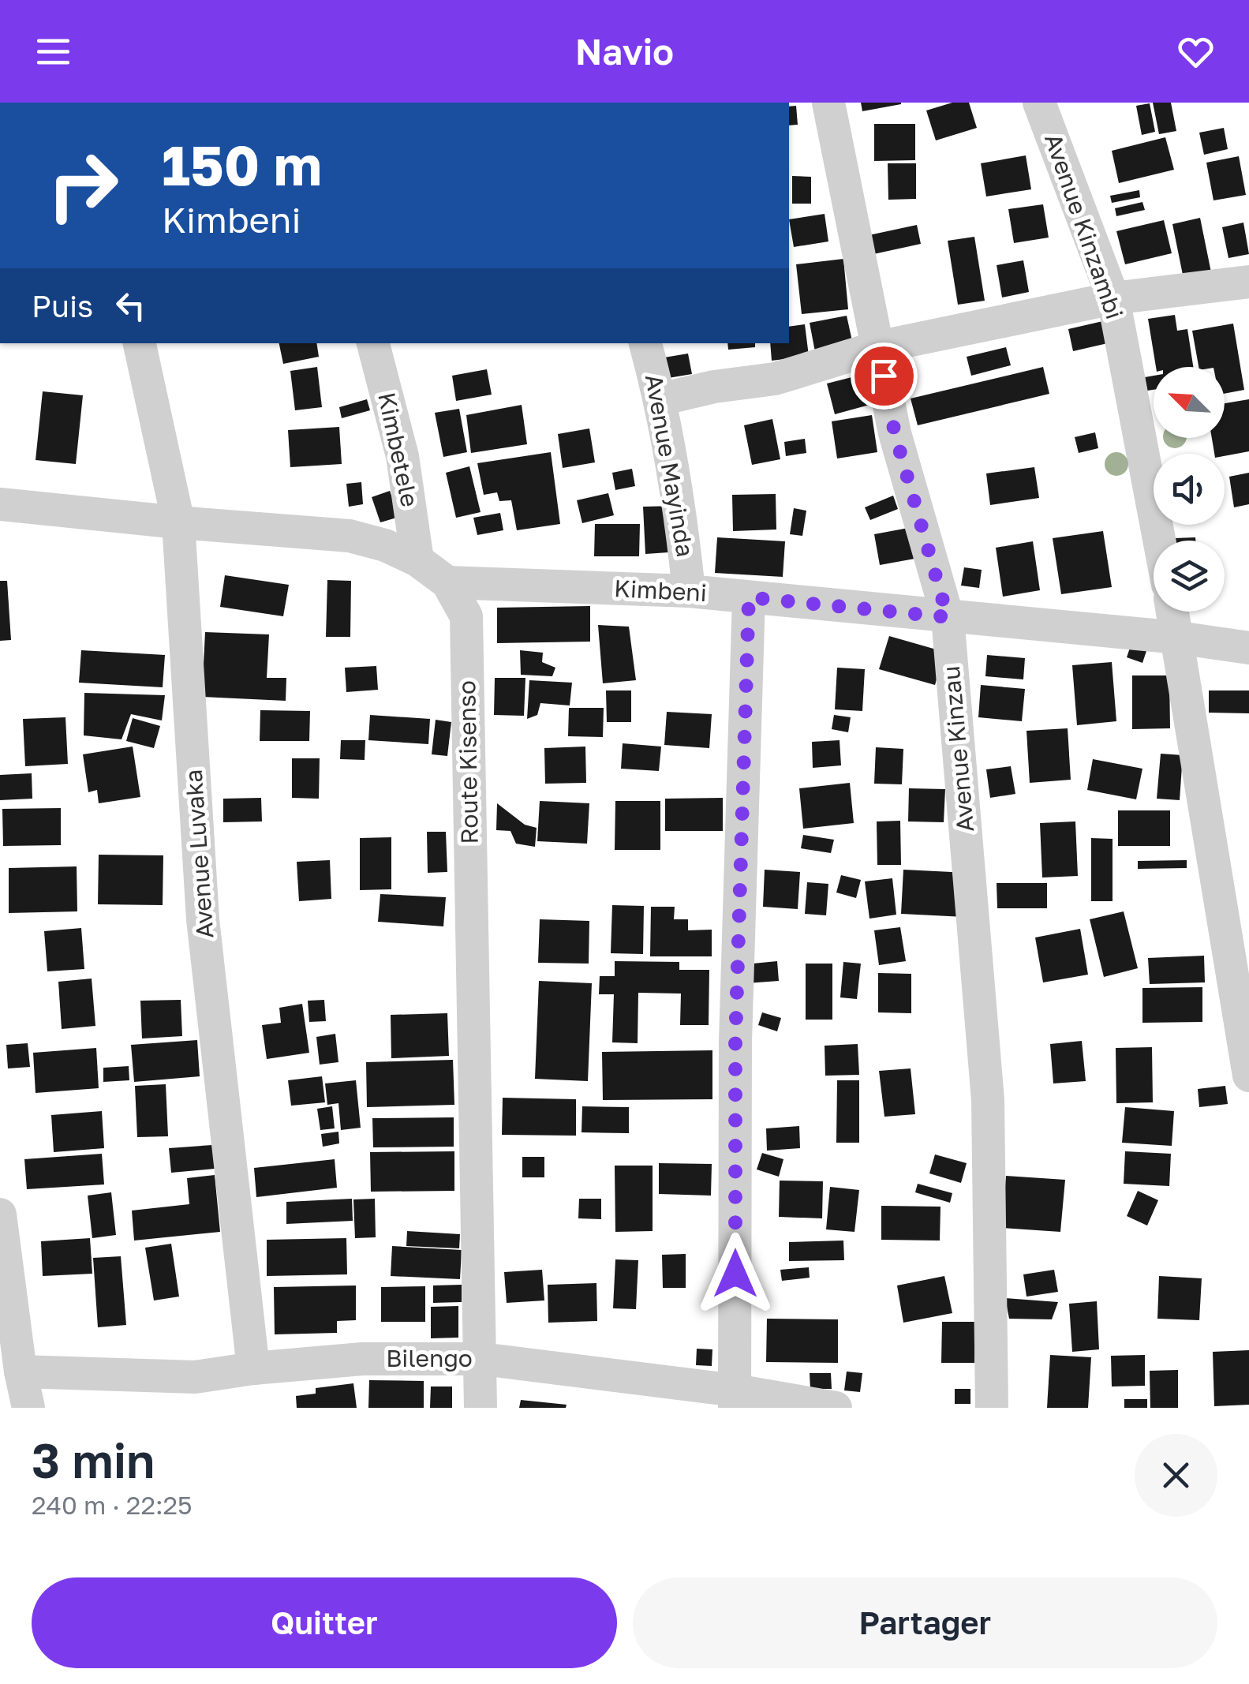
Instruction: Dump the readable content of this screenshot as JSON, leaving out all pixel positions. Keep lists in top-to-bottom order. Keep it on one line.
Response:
{"streets":{"street":["Avenue Kinzambi","Kimbetele","Avenue Mayinda","Kimbeni","Avenue Kinzau","Route Kisenso","Avenue Luvaka","Bilengo"]},"crossings":[["Kimbetele","Route Kisenso"],["Avenue Mayinda","Kimbeni"],["Kimbeni","Avenue Kinzau"],["Kimbeni","Route Kisenso"],["Route Kisenso","Avenue Luvaka"],["Route Kisenso","Bilengo"],["Avenue Luvaka","Bilengo"]],"north":"top left","page":{"header":"Navio","turn":["150 m","Kimbeni"],"then":"Puis","heading":["3 min","240 m · 22:25"],"buttons":["Quitter","Partager"]}}
